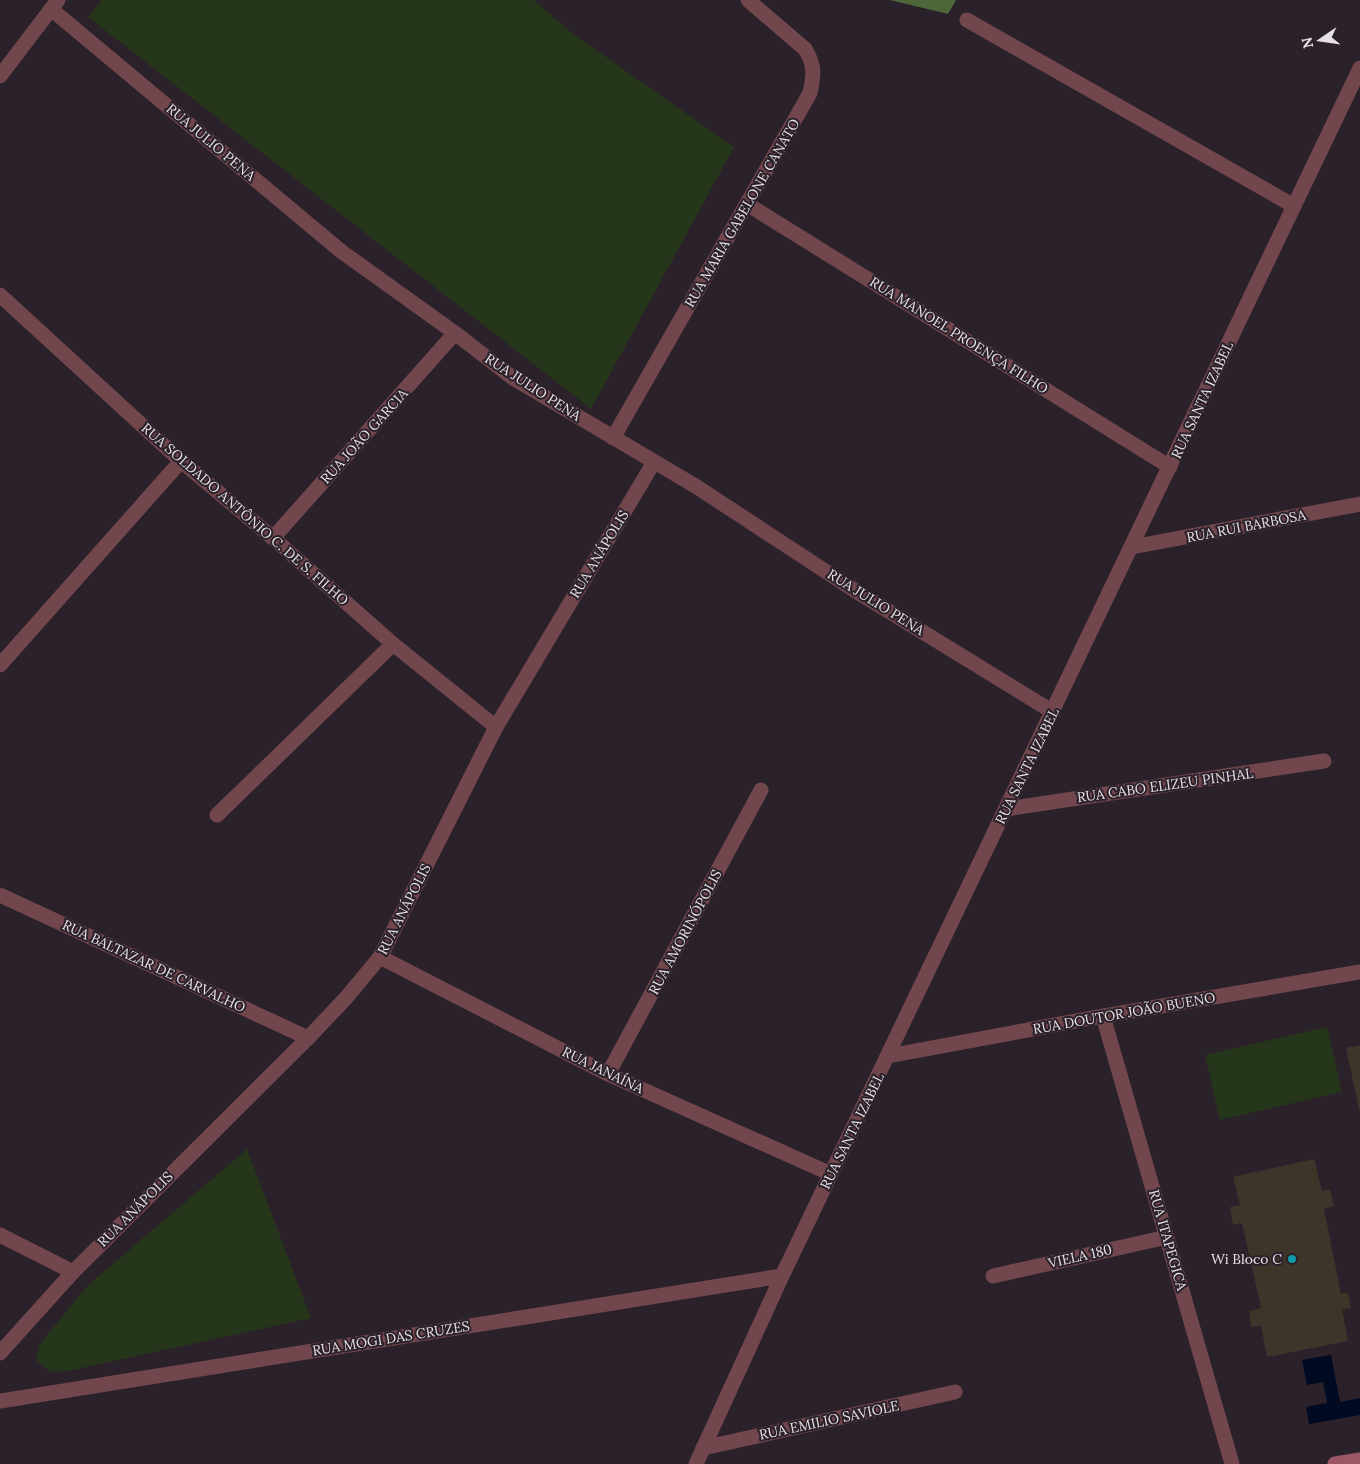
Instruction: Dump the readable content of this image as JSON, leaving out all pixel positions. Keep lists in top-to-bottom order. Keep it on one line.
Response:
{"streets":{"street":["RUA JULIO PENA","RUA MARIA GABELONE CANATO","RUA MANOEL PROENÇA FILHO","RUA SANTA IZABEL","RUA JOÃO GARCIA","RUA SOLDADO ANTÔNIO C. DE S. FILHO","RUA RUI BARBOSA","RUA ANÁPOLIS","RUA CABO ELIZEU PINHAL","RUA AMORINÓPOLIS","RUA BALTAZAR DE CARVALHO","RUA DOUTOR JOÃO BUENO","RUA JANAÍNA","RUA ITAPEGICA","VIELA 180","RUA MOGI DAS CRUZES","RUA EMILIO SAVIOLE"]},"crossings":[["RUA JULIO PENA","RUA MARIA GABELONE CANATO"],["RUA JULIO PENA","RUA SANTA IZABEL"],["RUA JULIO PENA","RUA JOÃO GARCIA"],["RUA JULIO PENA","RUA ANÁPOLIS"],["RUA MARIA GABELONE CANATO","RUA MANOEL PROENÇA FILHO"],["RUA MANOEL PROENÇA FILHO","RUA SANTA IZABEL"],["RUA SANTA IZABEL","RUA RUI BARBOSA"],["RUA SANTA IZABEL","RUA CABO ELIZEU PINHAL"],["RUA SANTA IZABEL","RUA DOUTOR JOÃO BUENO"],["RUA SANTA IZABEL","RUA JANAÍNA"],["RUA SANTA IZABEL","RUA MOGI DAS CRUZES"],["RUA SANTA IZABEL","RUA EMILIO SAVIOLE"],["RUA JOÃO GARCIA","RUA SOLDADO ANTÔNIO C. DE S. FILHO"],["RUA SOLDADO ANTÔNIO C. DE S. FILHO","RUA ANÁPOLIS"],["RUA ANÁPOLIS","RUA BALTAZAR DE CARVALHO"],["RUA ANÁPOLIS","RUA JANAÍNA"],["RUA AMORINÓPOLIS","RUA JANAÍNA"],["RUA DOUTOR JOÃO BUENO","RUA ITAPEGICA"],["RUA ITAPEGICA","VIELA 180"]],"places":["Wi Bloco C"],"north":"left"}
